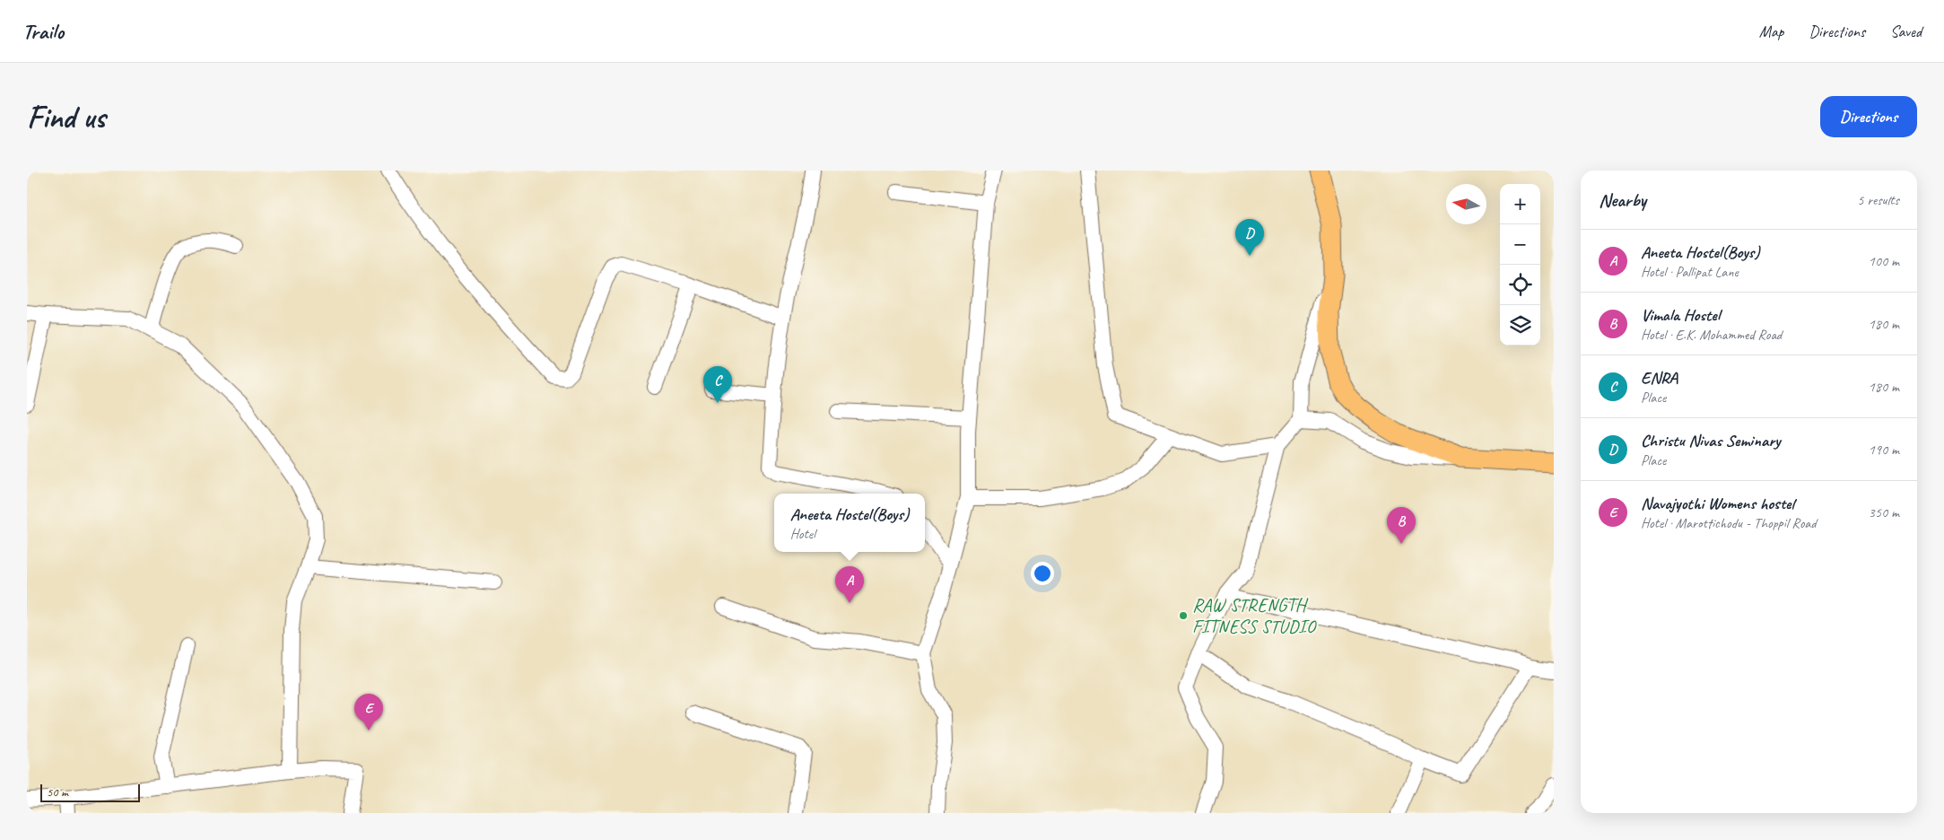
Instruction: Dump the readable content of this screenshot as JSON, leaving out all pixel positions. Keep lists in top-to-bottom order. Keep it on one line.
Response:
{"places":["RAW STRENGTH FITNESS STUDIO"],"scale_bar":"50 m","north":"left","page":{"header":"Trailo","nav":["Map","Directions","Saved"],"buttons":"Directions","title":"Find us","heading":["Nearby","5 results"],"map_buttons":["+","−"],"pins":["D","C","B","A","E"],"list":[{"mark":"A","name":"Aneeta Hostel(Boys)","note":"Hotel · Pallipat Lane","value":"100 m"},{"mark":"B","name":"Vimala Hostel","note":"Hotel · E.K. Mohammed Road","value":"180 m"},{"mark":"C","name":"ENRA","note":"Place","value":"180 m"},{"mark":"D","name":"Christu Nivas Seminary","note":"Place","value":"190 m"},{"mark":"E","name":"Navajyothi Womens hostel","note":"Hotel · Marottichodu - Thoppil Road","value":"350 m"}],"popup":["Aneeta Hostel(Boys)","Hotel"],"scale":"50 m"}}
